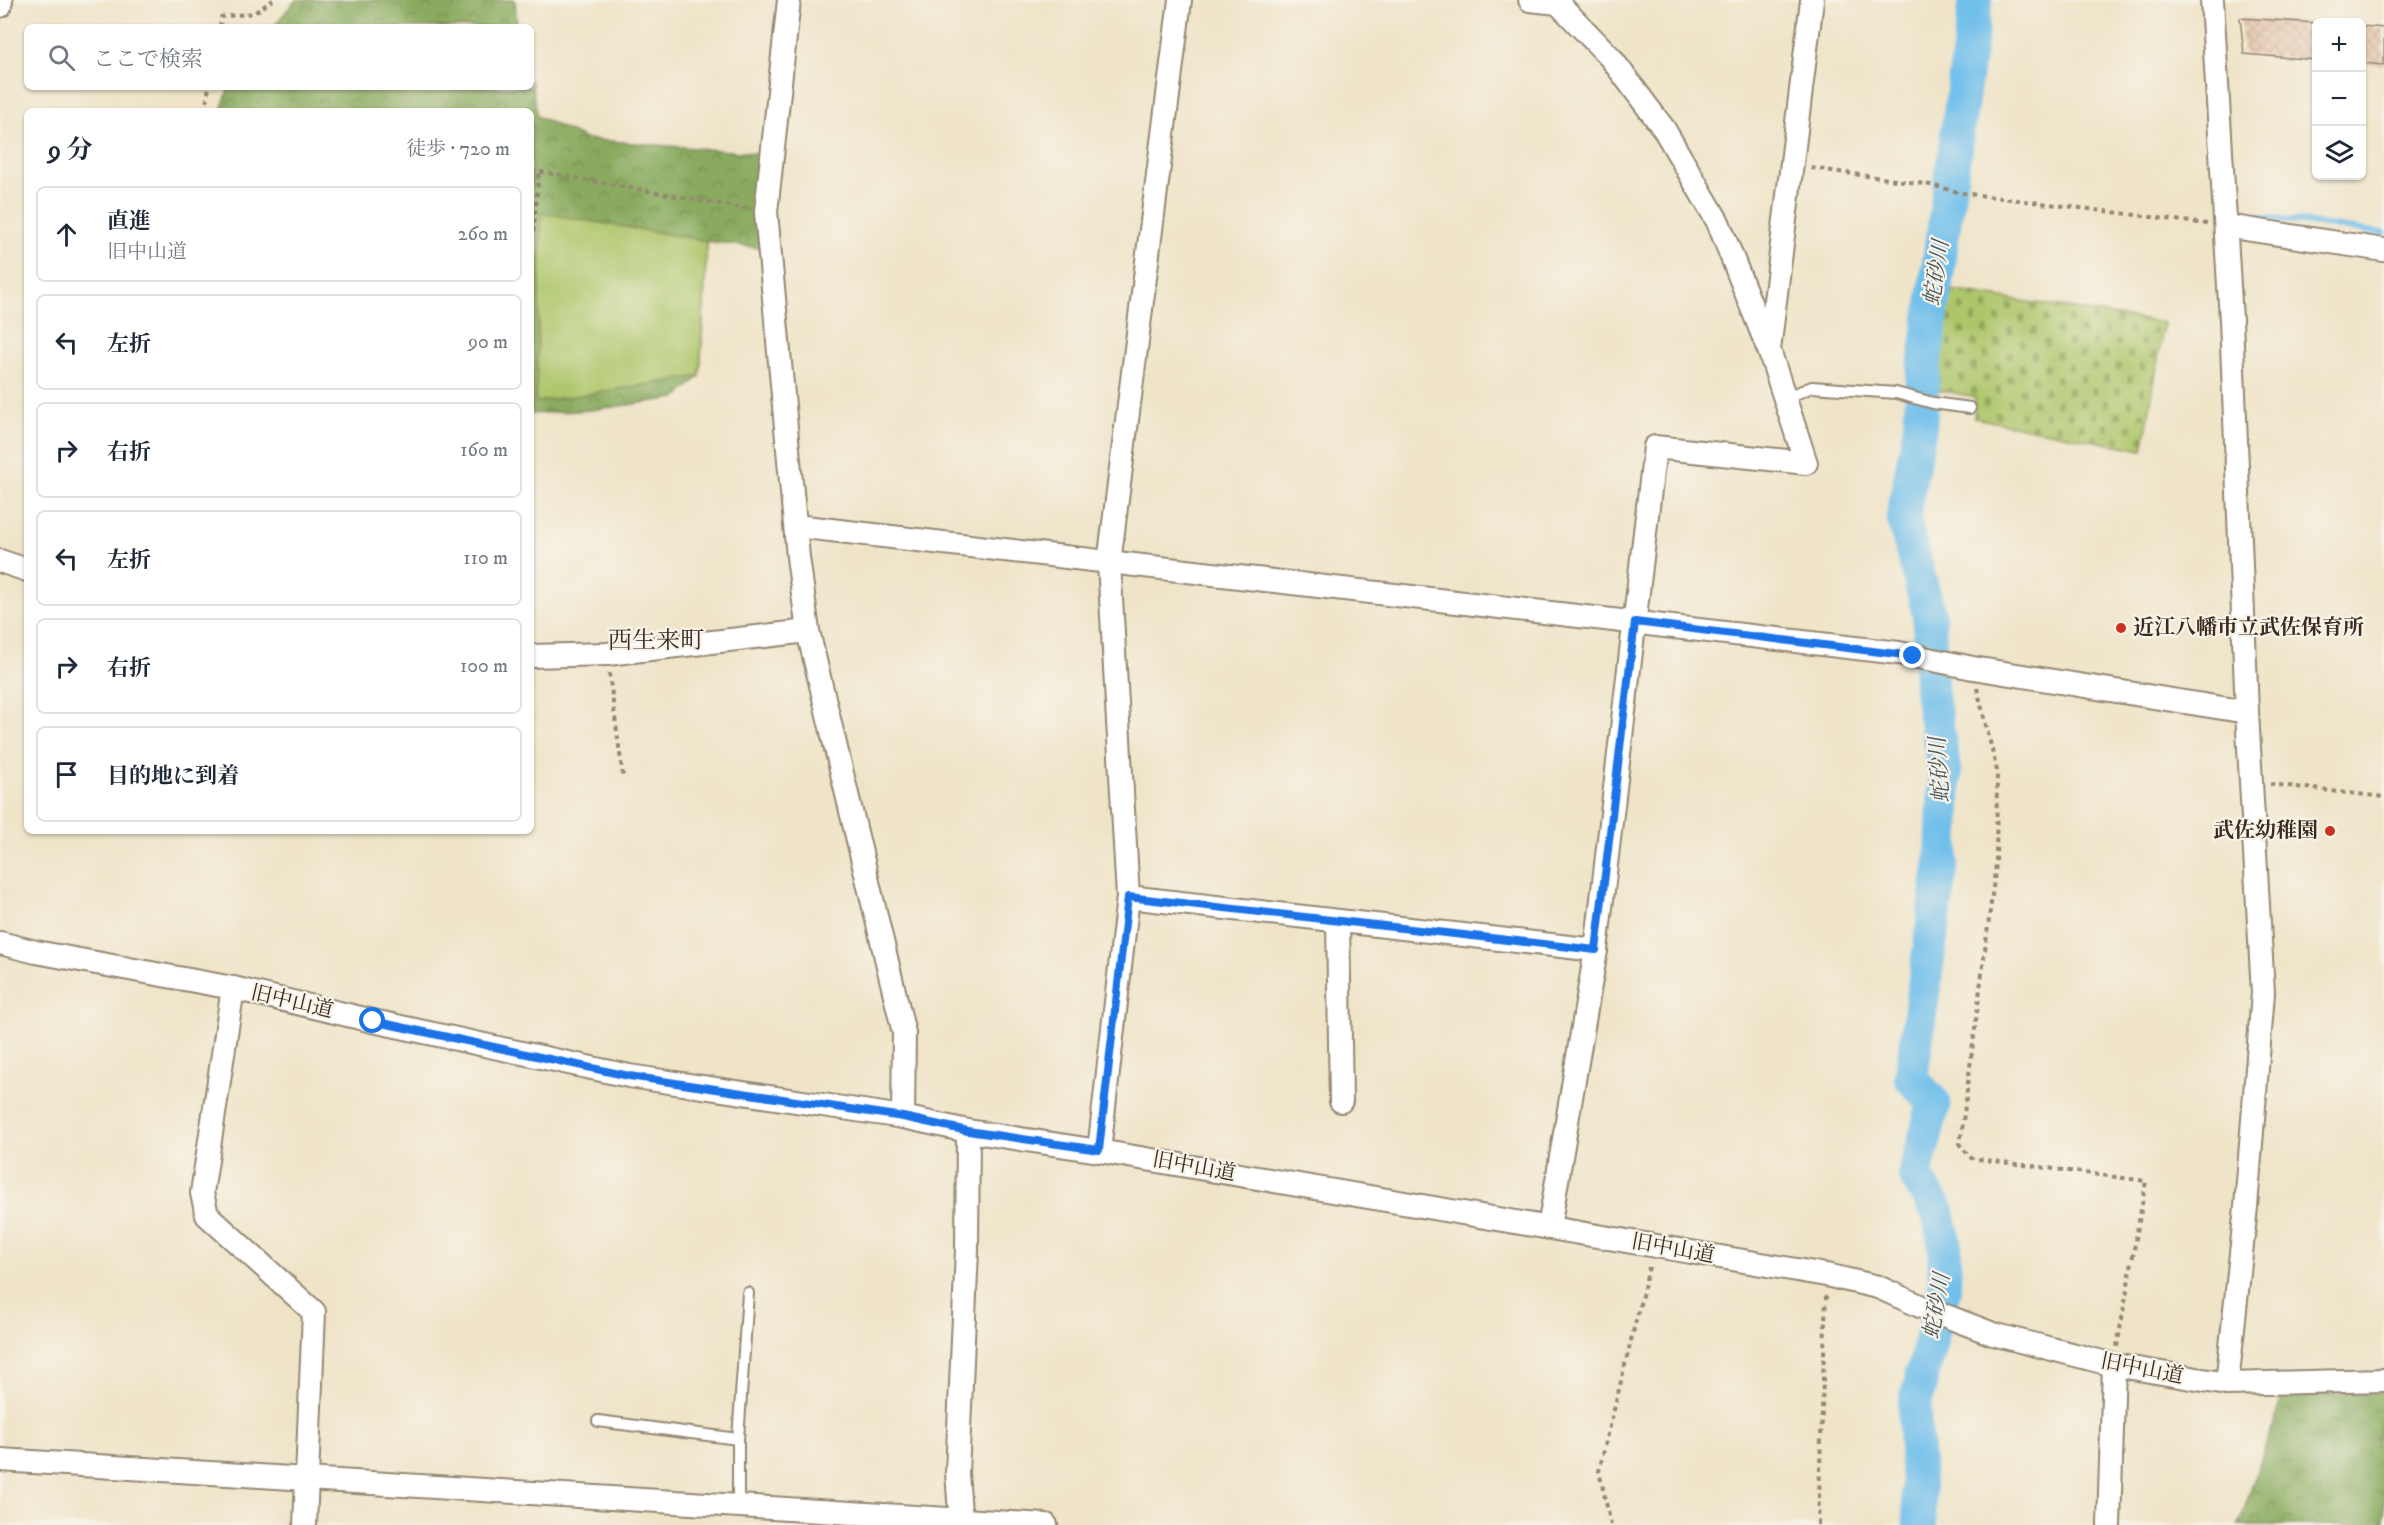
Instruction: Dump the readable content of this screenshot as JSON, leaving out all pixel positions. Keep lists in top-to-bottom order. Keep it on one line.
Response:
{"streets":{"street":["旧中山道"]},"districts":["西生来町"],"water":["蛇砂川"],"places":["近江八幡市立武佐保育所","武佐幼稚園"],"page":{"map_buttons":["+","−"],"search":"ここで検索","heading":["9 分","徒歩 · 720 m"],"list":[["直進","旧中山道","260 m"],["左折","90 m"],["右折","160 m"],["左折","110 m"],["右折","100 m"],"目的地に到着"]}}
